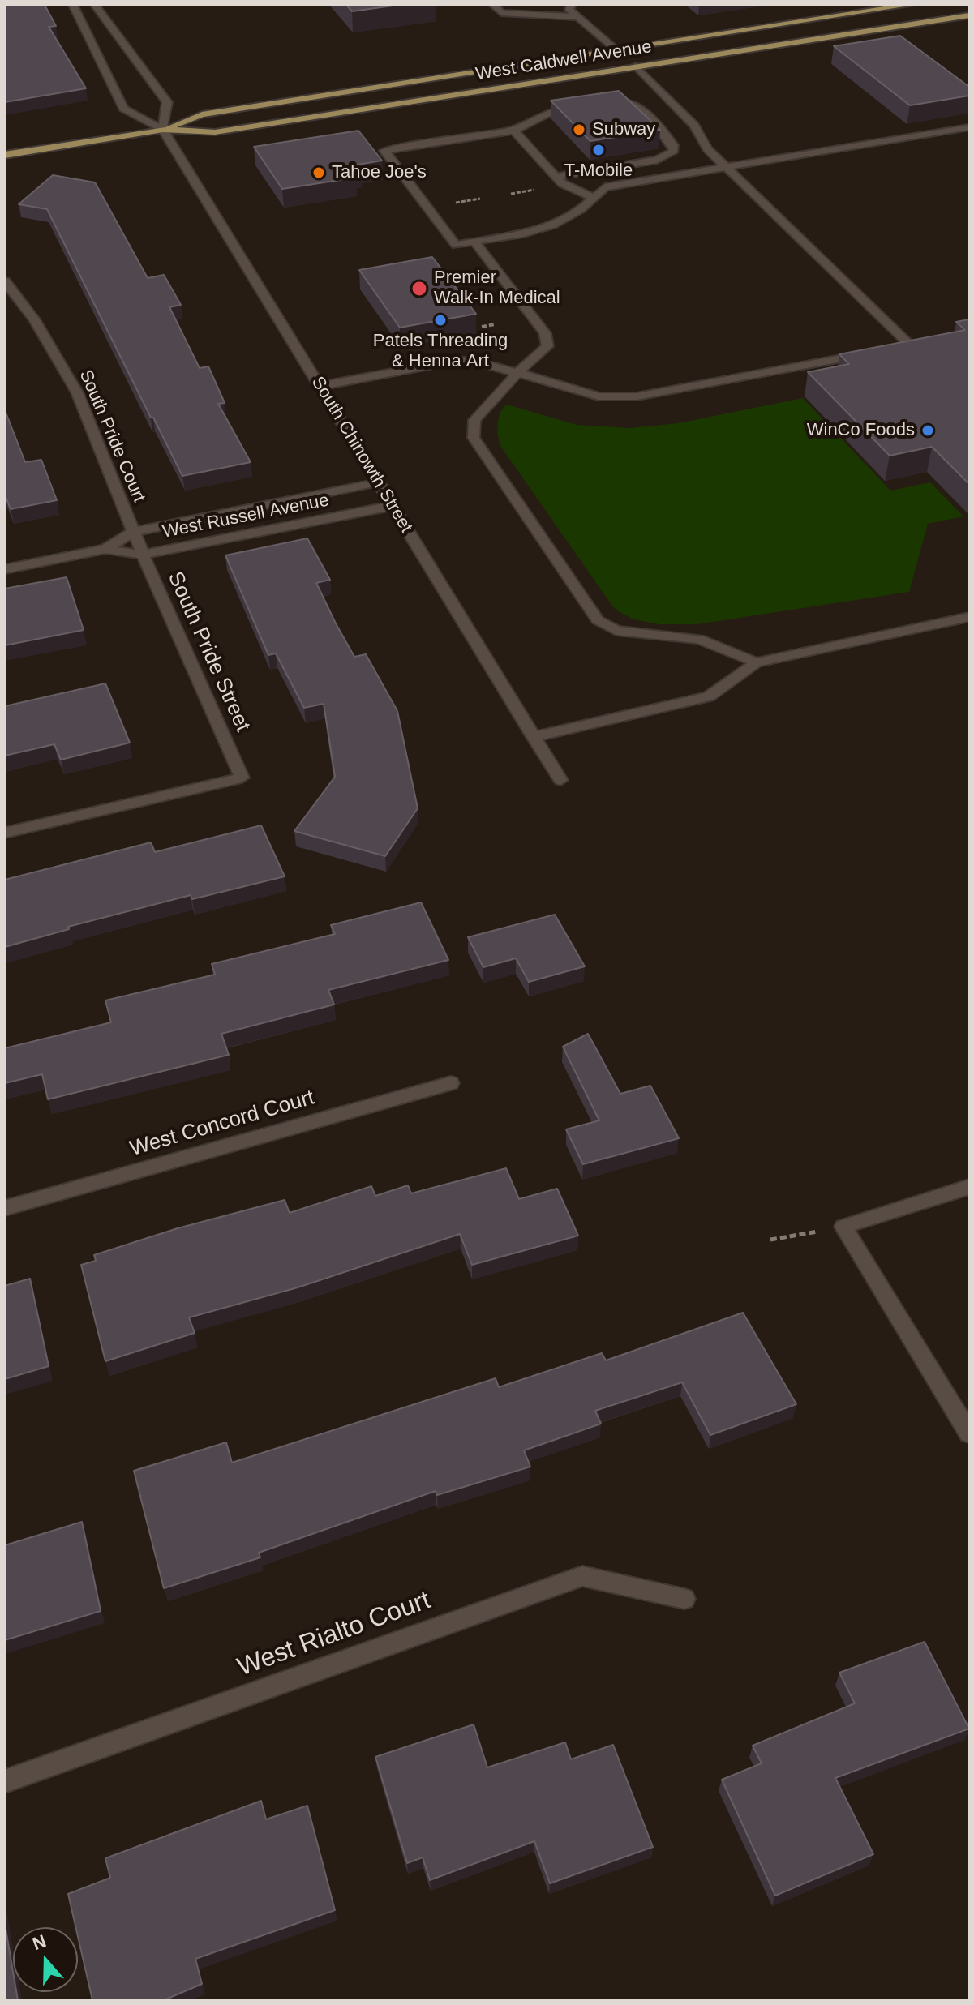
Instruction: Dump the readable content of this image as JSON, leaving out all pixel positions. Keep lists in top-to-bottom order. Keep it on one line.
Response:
{"streets":{"main road":["West Caldwell Avenue"],"street":["South Pride Court","South Chinowth Street","West Russell Avenue","South Pride Street","West Concord Court","West Rialto Court"]},"crossings":[["West Caldwell Avenue","South Chinowth Street"],["South Pride Court","West Russell Avenue"],["South Pride Court","South Pride Street"],["South Chinowth Street","West Russell Avenue"],["West Russell Avenue","South Pride Street"]],"places":["Subway","T-Mobile","Tahoe Joe's","Premier Walk-In Medical","Patels Threading & Henna Art","WinCo Foods"],"north":"top"}
